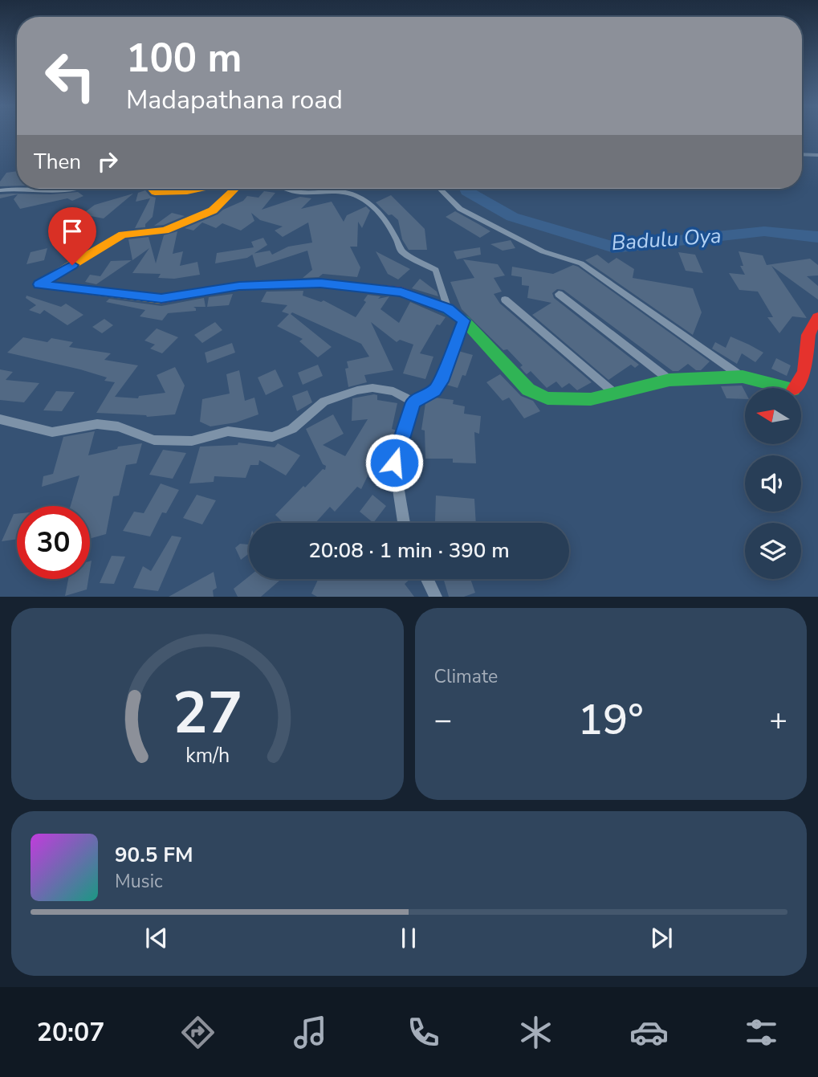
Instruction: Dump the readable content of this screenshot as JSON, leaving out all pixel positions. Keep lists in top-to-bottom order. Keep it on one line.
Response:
{"water":["Badulu Oya"],"north":"left","page":{"turn":["100 m","Madapathana road"],"then":"Then","limit":"30","trip":"20:08 · 1 min · 390 m","tile":"Climate","heat":["−","19°","+"],"song":["90.5 FM","Music"],"tabs":"20:07","gauge":["27","km/h"]}}
